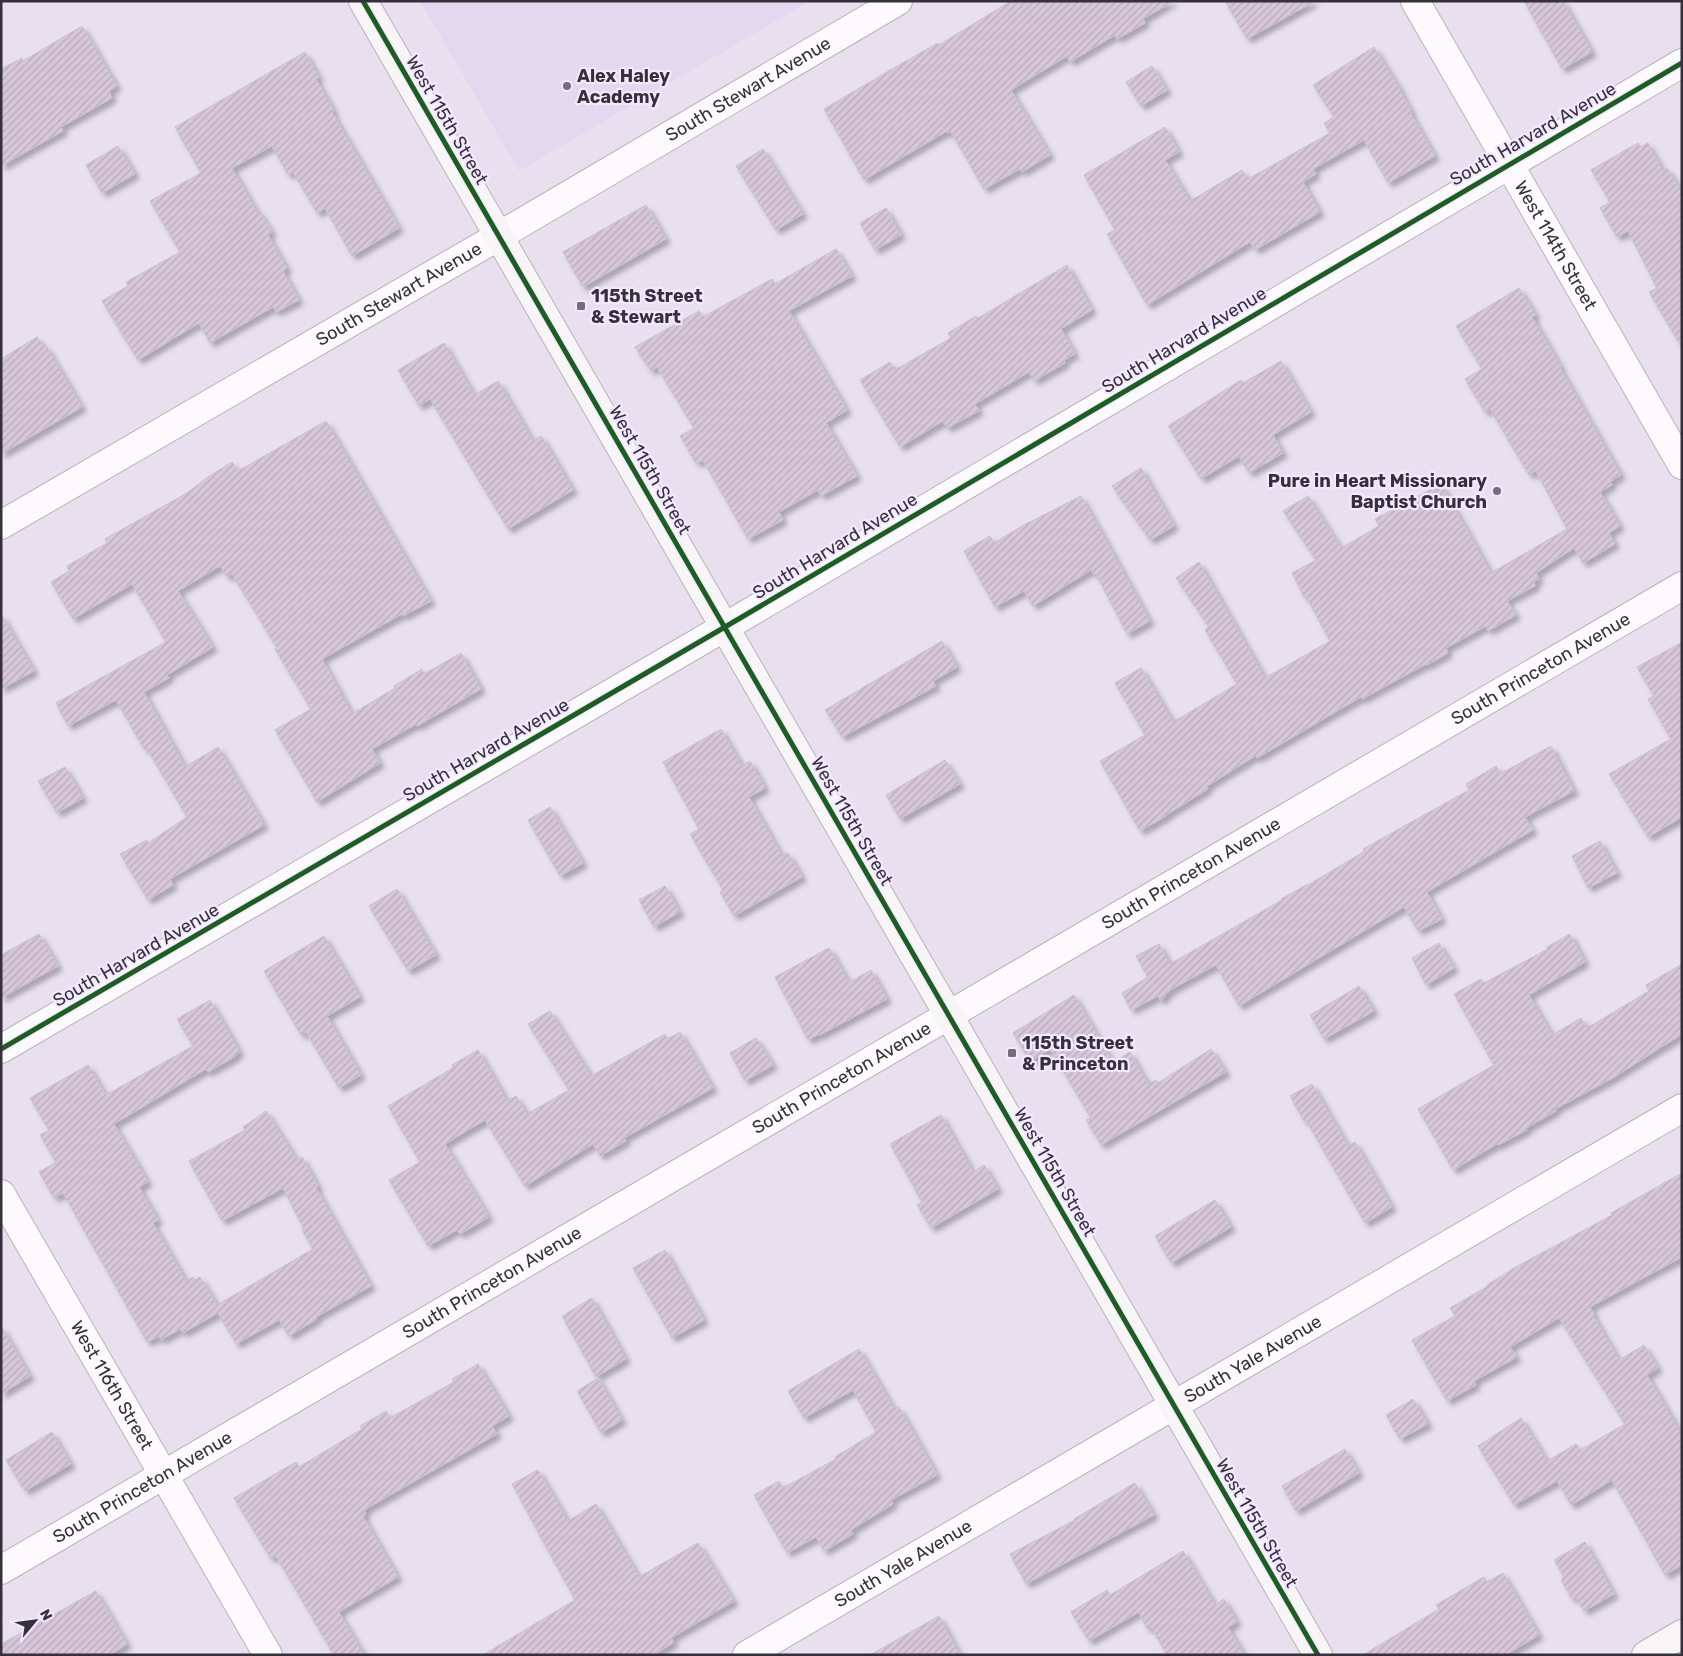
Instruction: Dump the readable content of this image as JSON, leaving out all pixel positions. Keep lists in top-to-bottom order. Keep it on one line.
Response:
{"streets":{"street":["South Stewart Avenue","West 115th Street","South Harvard Avenue","West 114th Street","South Princeton Avenue","South Yale Avenue","West 116th Street"]},"crossings":[["South Stewart Avenue","West 115th Street"],["West 115th Street","South Harvard Avenue"],["West 115th Street","South Princeton Avenue"],["West 115th Street","South Yale Avenue"],["South Harvard Avenue","West 114th Street"],["South Princeton Avenue","West 116th Street"]],"places":{"other":["Alex Haley Academy","Pure in Heart Missionary Baptist Church"],"transit":["115th Street & Stewart","115th Street & Princeton"]},"north":"top right"}
